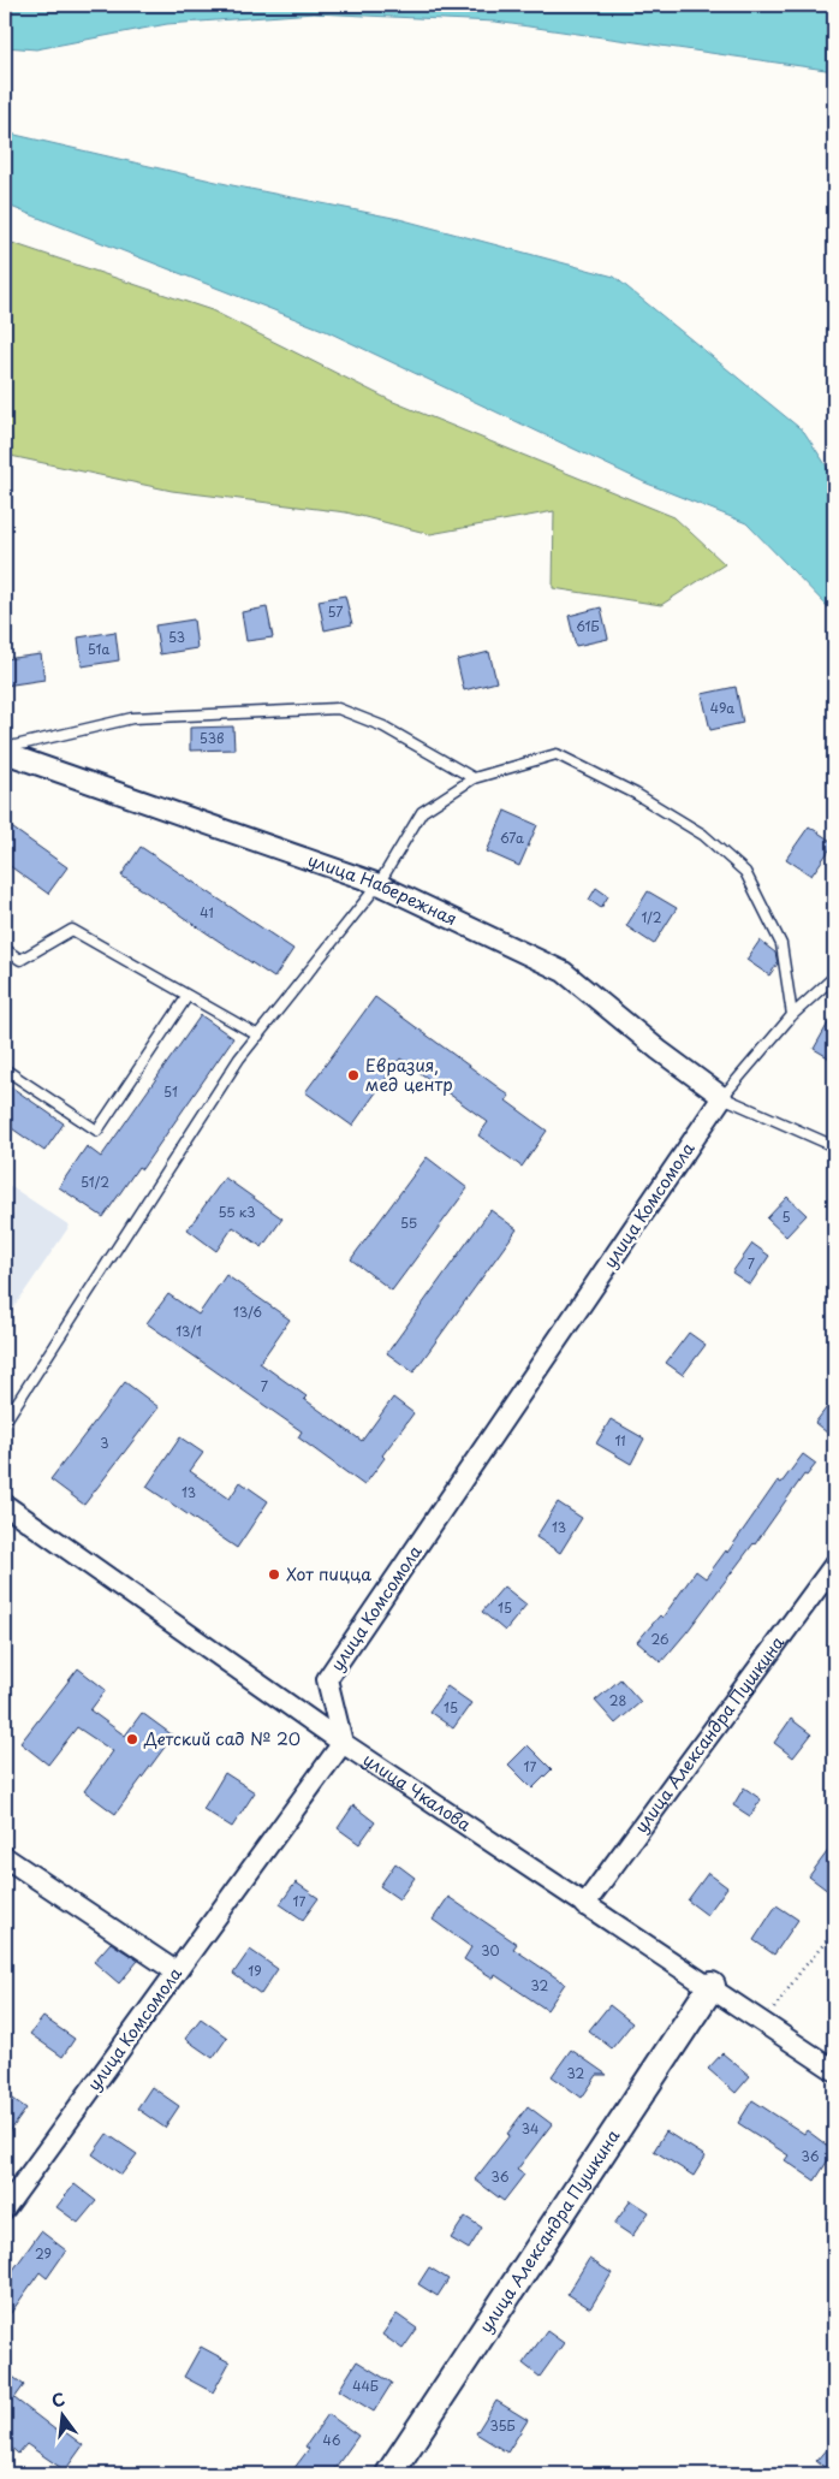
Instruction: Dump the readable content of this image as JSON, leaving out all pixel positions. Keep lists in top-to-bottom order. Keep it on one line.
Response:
{"streets":{"street":["улица Набережная","улица Комсомола","улица Александра Пушкина","улица Чкалова"]},"crossings":[["улица Набережная","улица Комсомола"],["улица Комсомола","улица Чкалова"],["улица Александра Пушкина","улица Чкалова"]],"places":["Евразия, мед центр","Хот пицца","Детский сад № 20"],"house_numbers":["57","61Б","53","51а","49а","53в","67а","41","1/2","51","51/2","55 к3","5","55","7","13/6","13/1","7","11","3","13","13","15","26","28","15","17","17","30","19","32","32","34","36","36","29","44Б","35Б","46"],"north":"top"}
